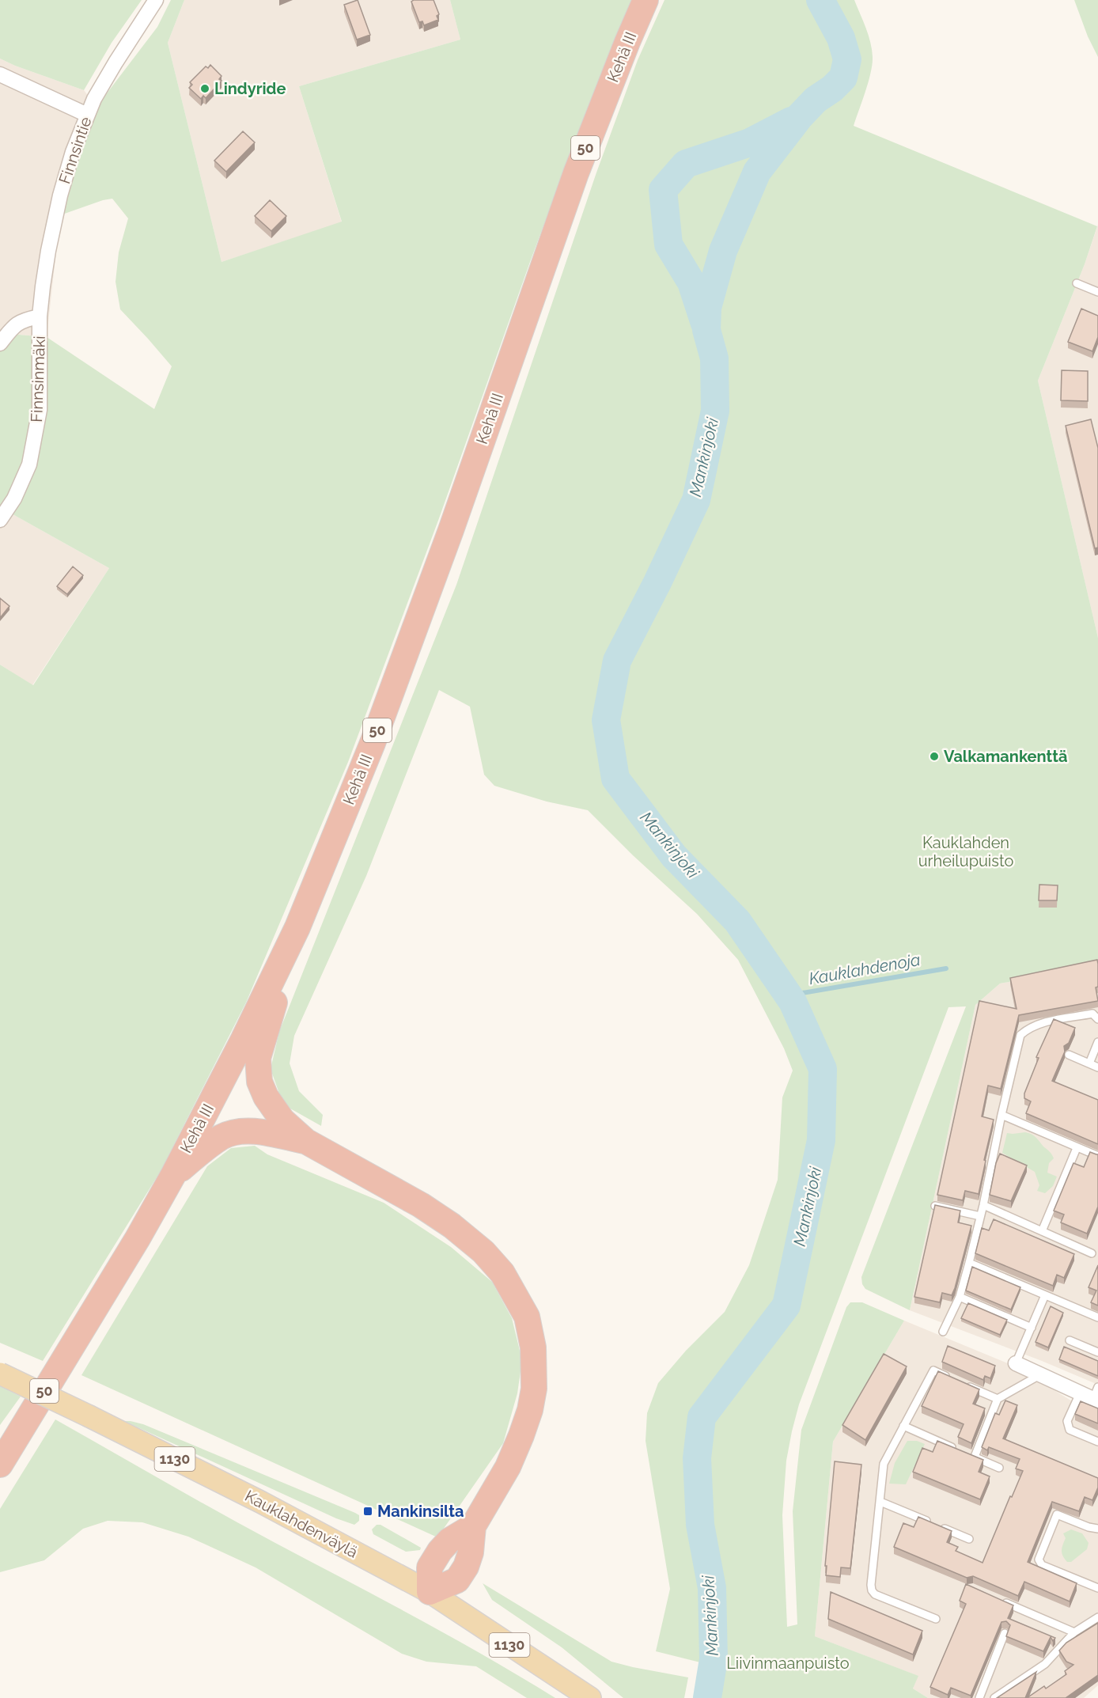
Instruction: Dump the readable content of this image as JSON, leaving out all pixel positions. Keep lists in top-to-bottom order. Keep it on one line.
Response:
{"streets":{"highway":["Kehä III","50"],"main road":["1130","Kauklahdenväylä"],"street":["Finnsintie","Finnsinmäki"]},"crossings":[["Finnsintie","Finnsinmäki"]],"water":["Mankinjoki","Kauklahdenoja"],"parks":["Kauklahden urheilupuisto","Liivinmaanpuisto"],"places":{"other":["Lindyride","Valkamankenttä"],"transit":["Mankinsilta"]}}
